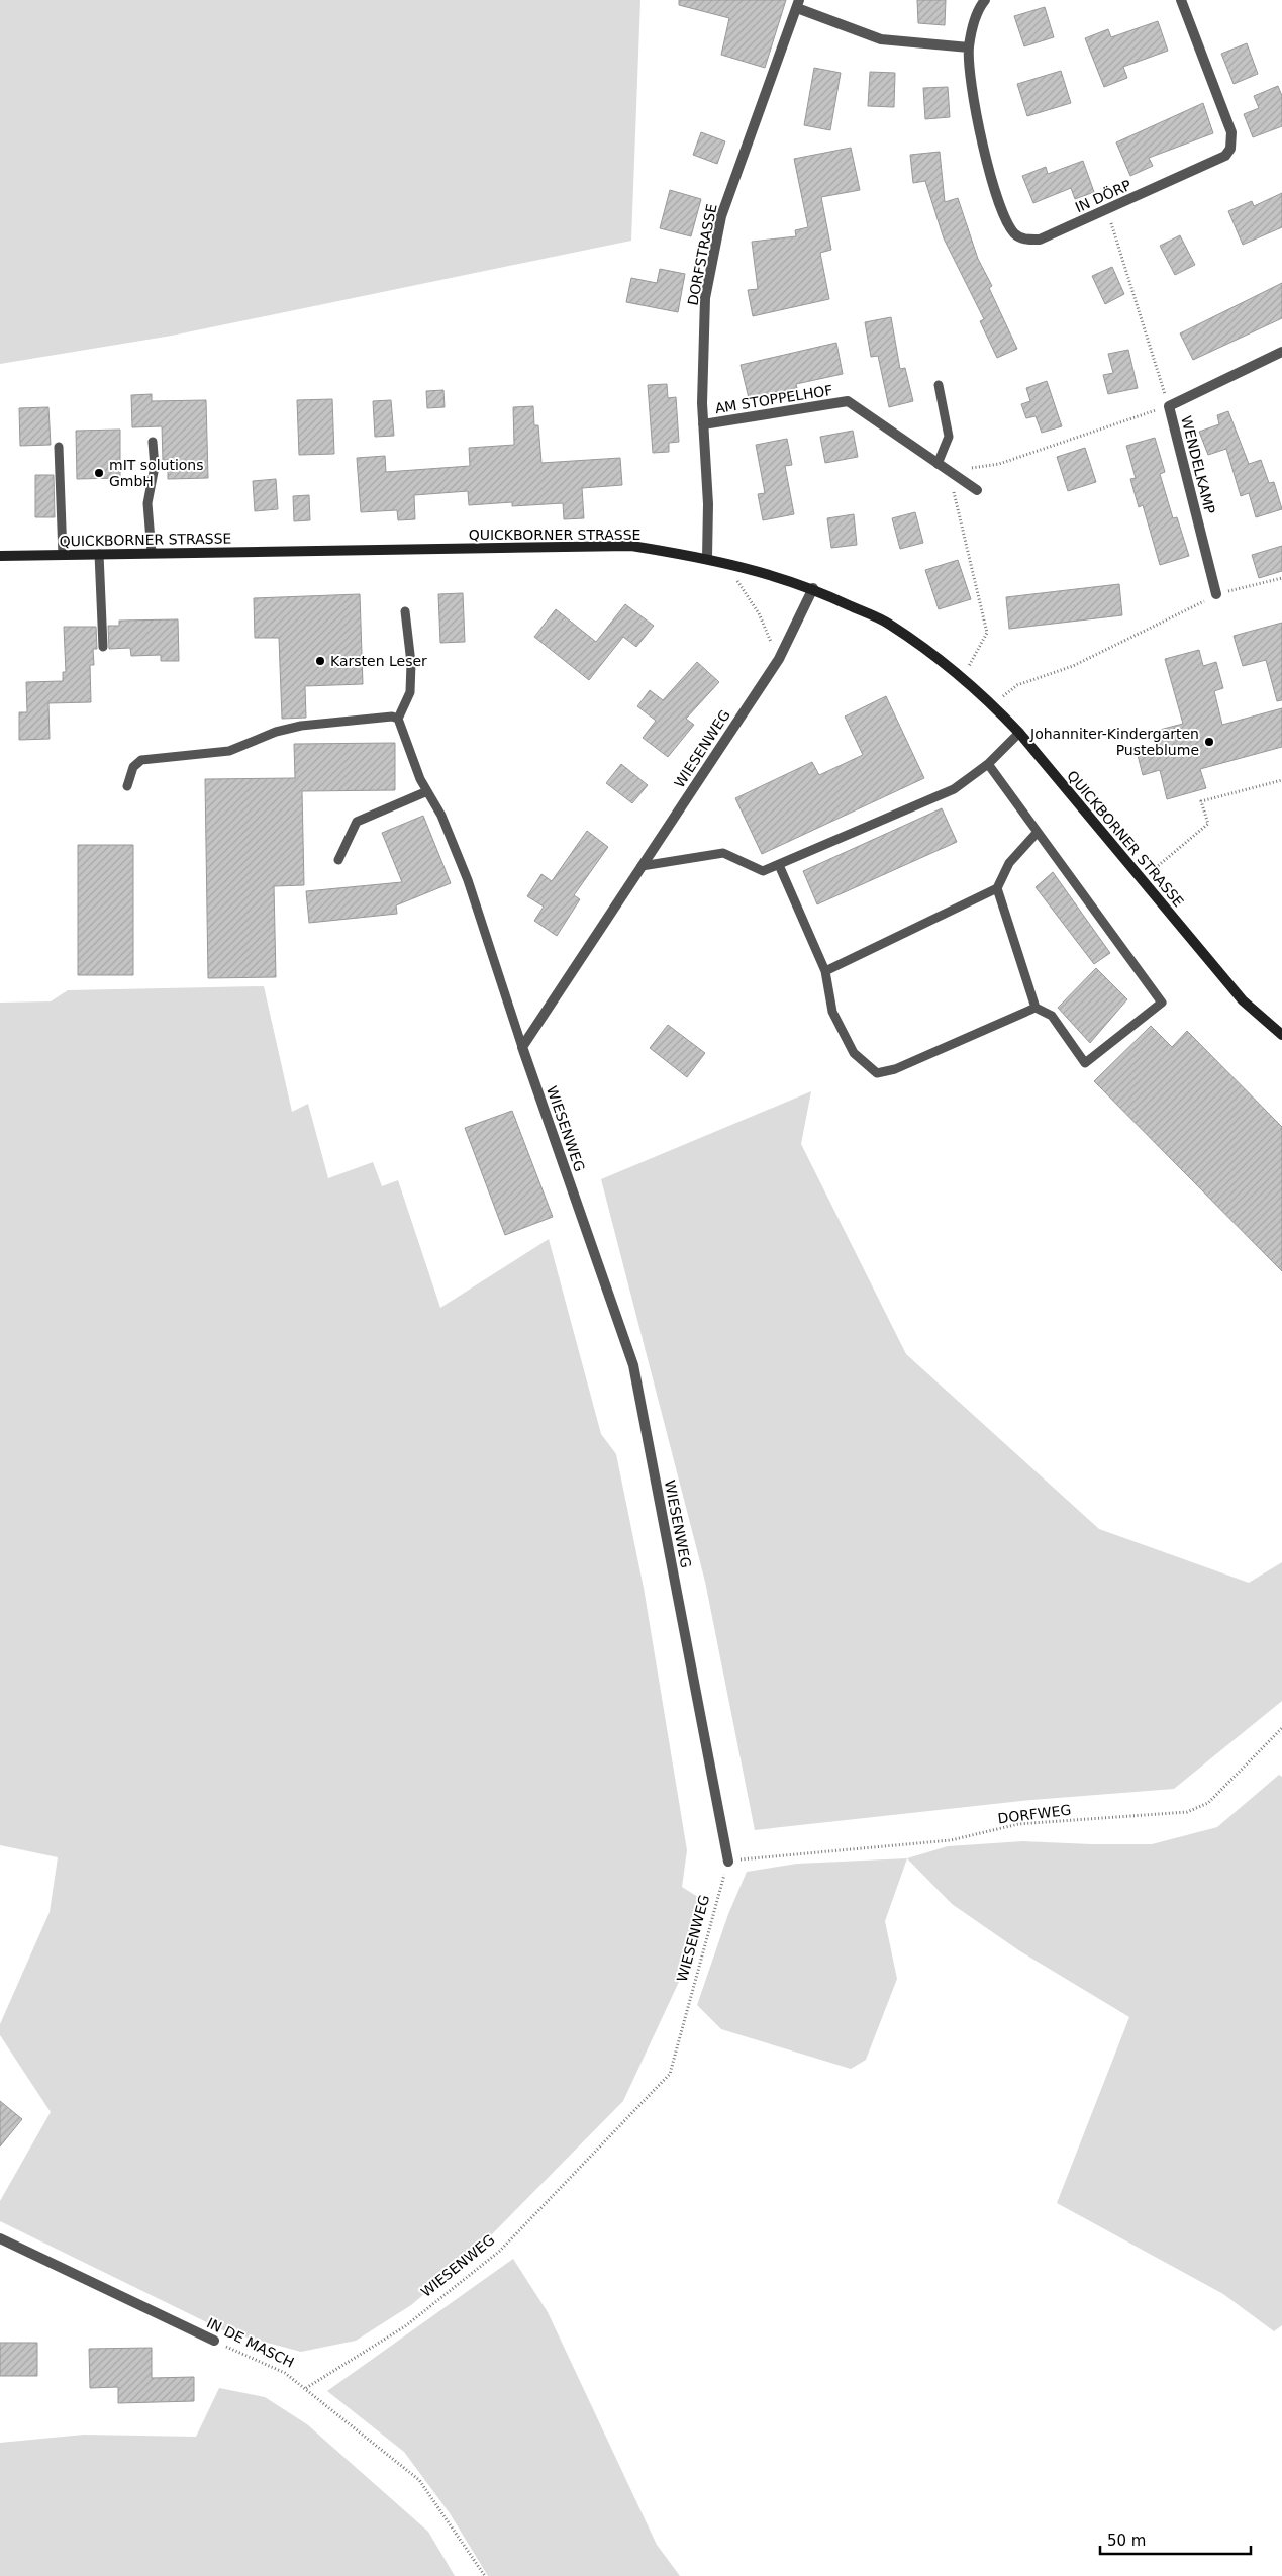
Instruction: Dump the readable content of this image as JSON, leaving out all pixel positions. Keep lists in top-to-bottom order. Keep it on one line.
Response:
{"streets":{"main road":["QUICKBORNER STRASSE"],"street":["IN DÖRP","DORFSTRASSE","AM STOPPELHOF","WENDELKAMP","WIESENWEG","IN DE MASCH"],"path":["DORFWEG"]},"crossings":[["DORFSTRASSE","AM STOPPELHOF"],["DORFSTRASSE","QUICKBORNER STRASSE"],["QUICKBORNER STRASSE","WIESENWEG"],["WIESENWEG","DORFWEG"],["WIESENWEG","IN DE MASCH"]],"places":["mIT solutions GmbH","Karsten Leser","Johanniter-Kindergarten Pusteblume"],"scale_bar":"50 m"}
